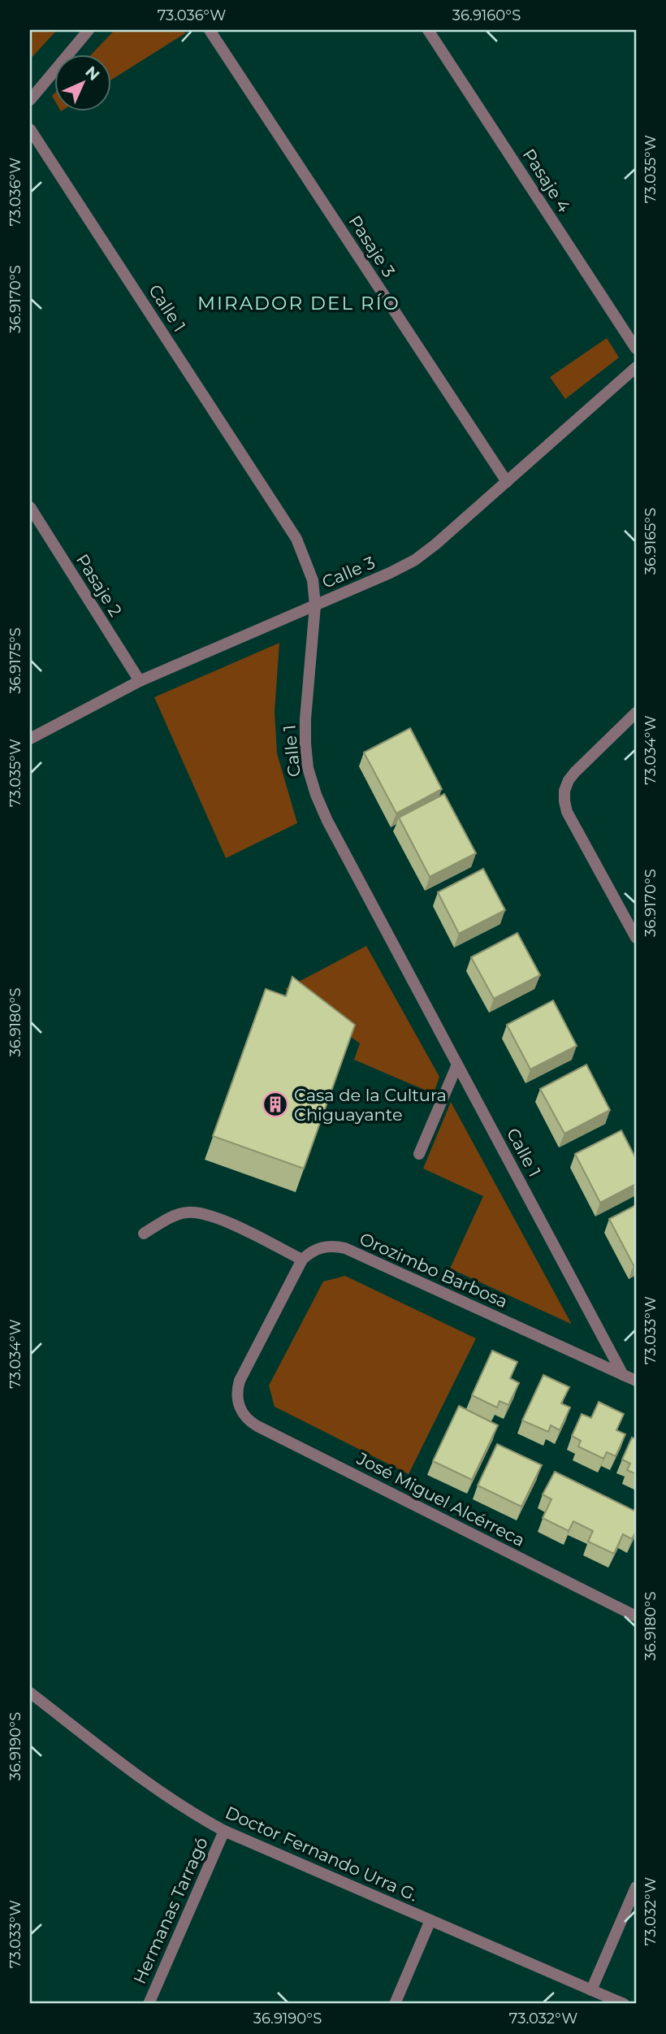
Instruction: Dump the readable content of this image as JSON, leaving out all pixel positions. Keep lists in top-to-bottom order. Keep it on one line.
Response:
{"streets":{"street":["Pasaje 4","Pasaje 3","Calle 1","Calle 3","Pasaje 2","Orozimbo Barbosa","José Miguel Alcérreca","Doctor Fernando Urra G.","Hermanas Tarragó"]},"crossings":[["Pasaje 3","Calle 3"],["Calle 1","Calle 3"],["Calle 1","Orozimbo Barbosa"],["Calle 3","Pasaje 2"],["Orozimbo Barbosa","José Miguel Alcérreca"],["Doctor Fernando Urra G.","Hermanas Tarragó"]],"districts":["MIRADOR DEL RÍO"],"places":{"building":["Casa de la Cultura Chiguayante"]},"north":"top right","coordinates":["73.036°W","36.9160°S","73.035°W","36.9170°S","36.9165°S","36.9175°S","73.034°W","36.9180°S","73.033°W","36.9190°S","73.032°W"]}
